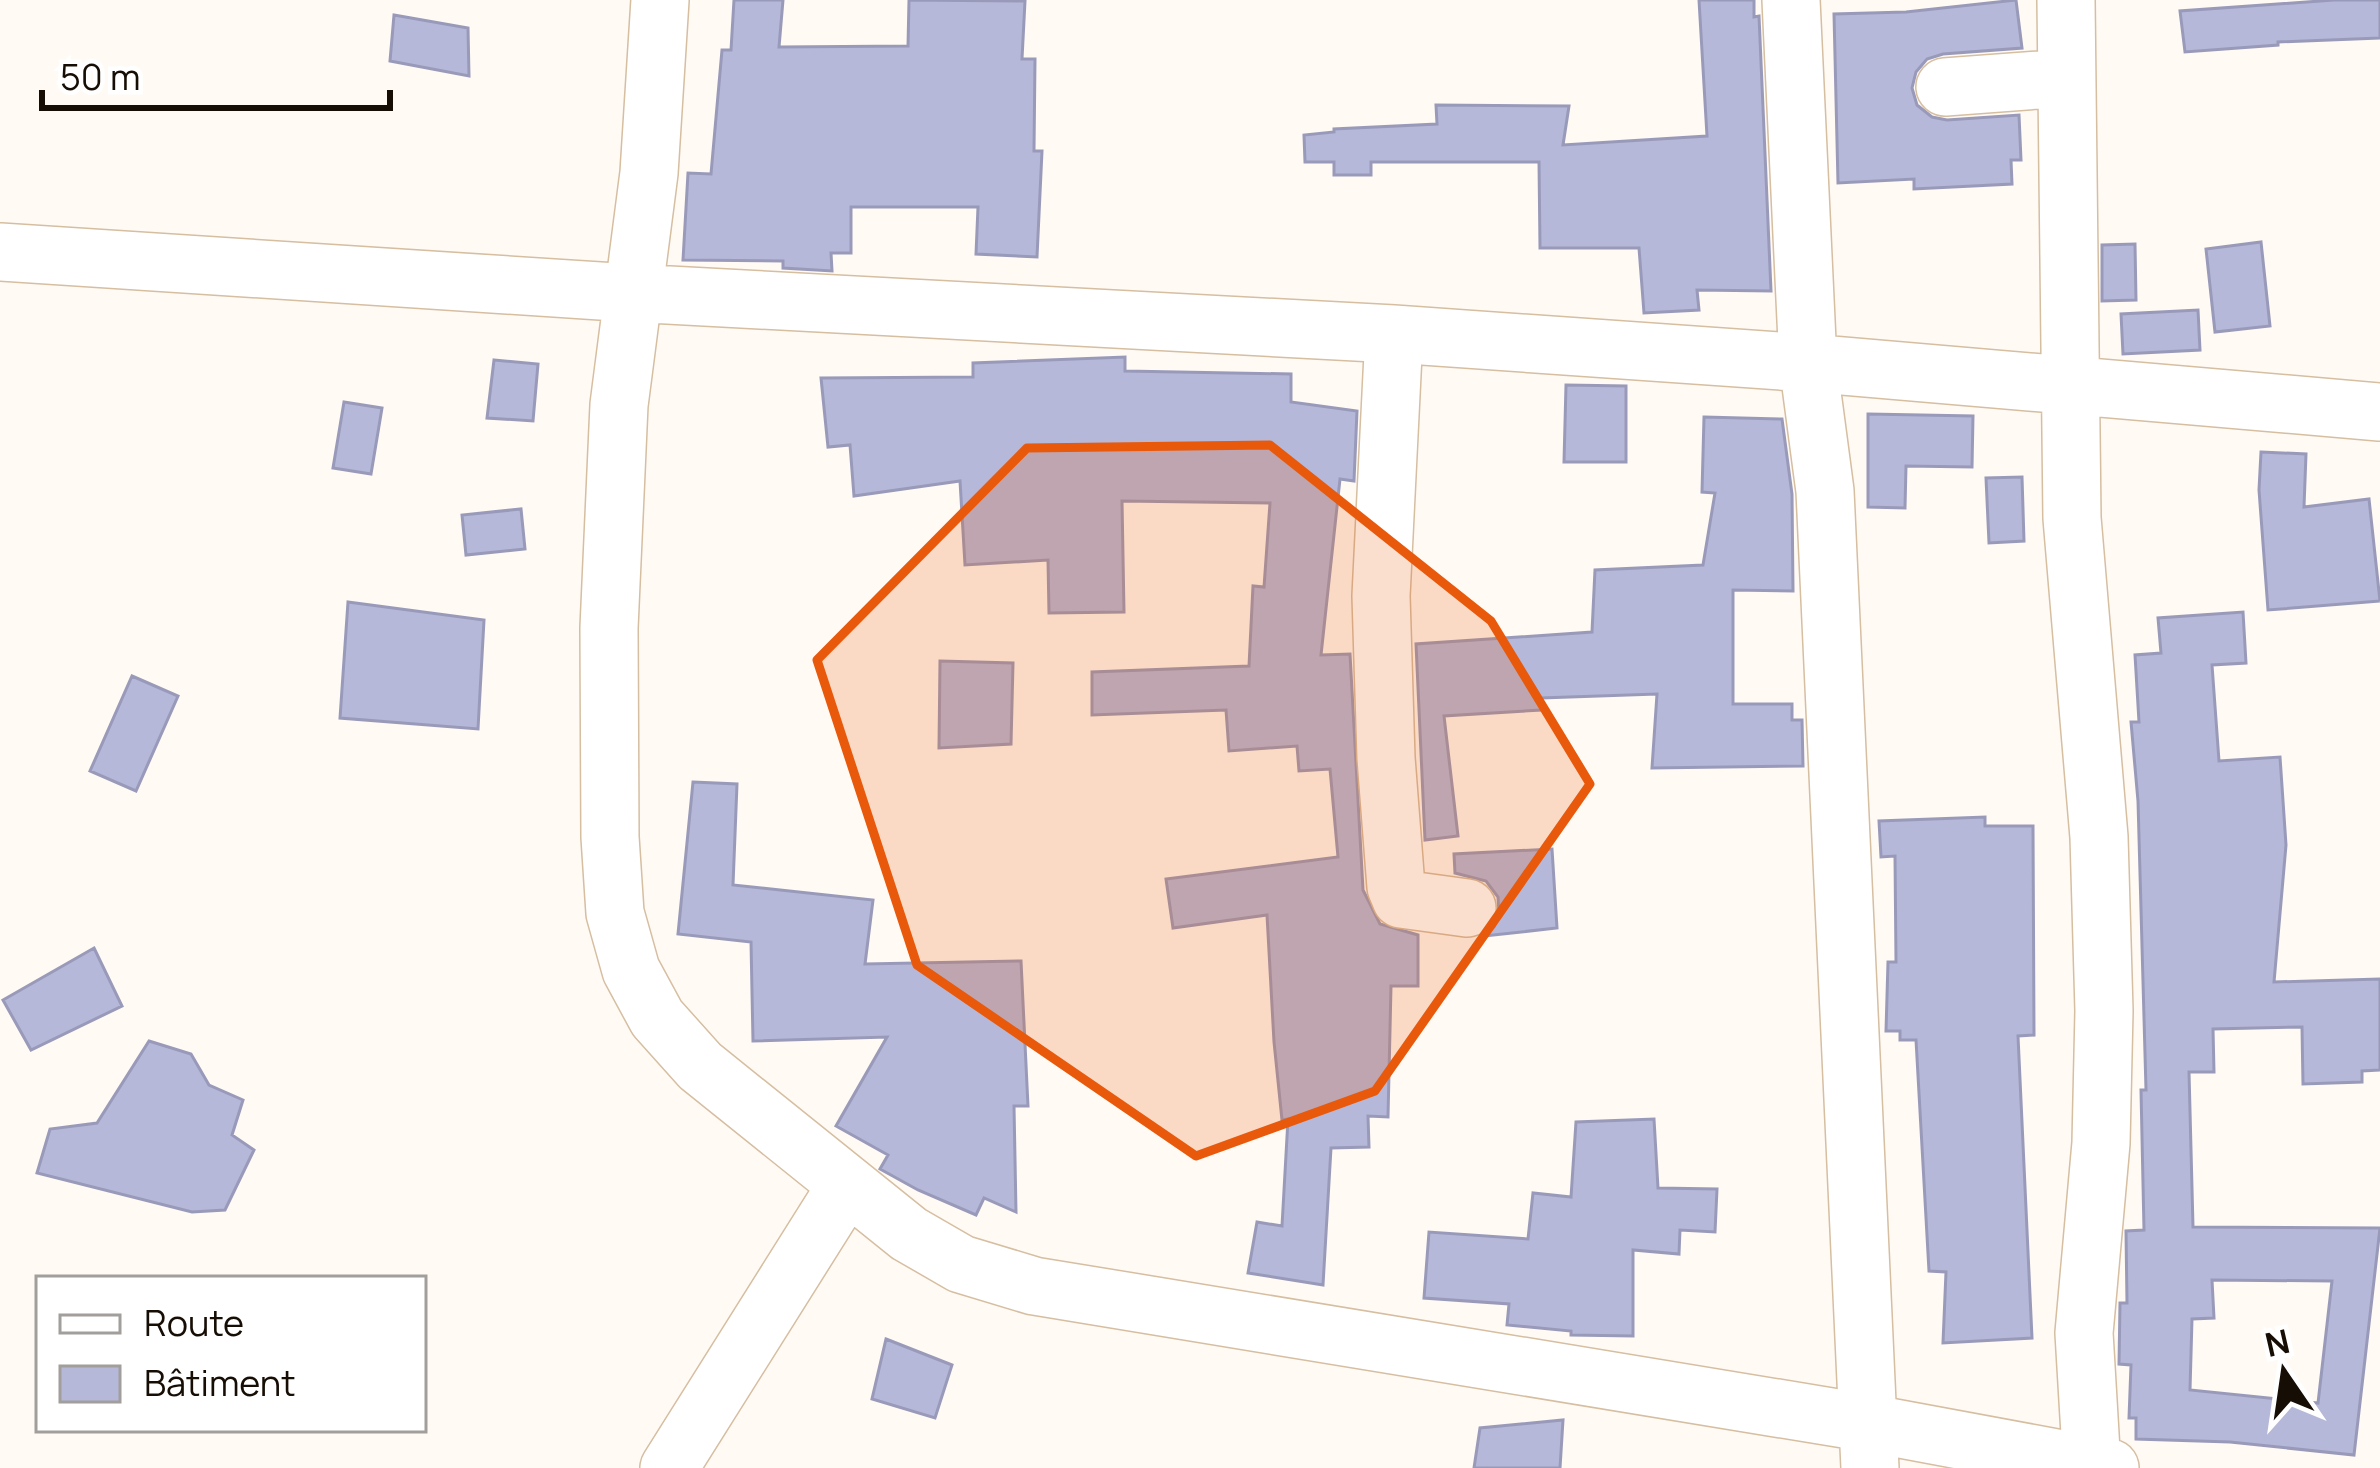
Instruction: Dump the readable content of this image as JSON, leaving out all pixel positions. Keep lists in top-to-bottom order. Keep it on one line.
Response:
{"legend":["Route","Bâtiment"],"scale_bar":"50 m","north":"top"}
